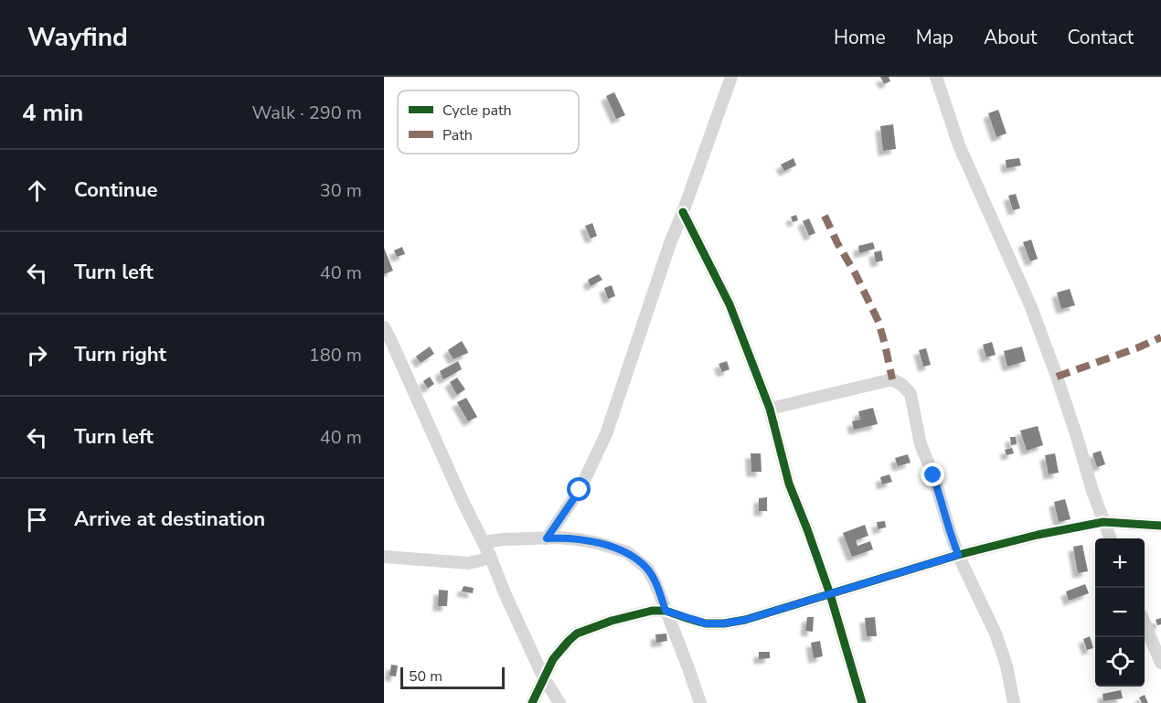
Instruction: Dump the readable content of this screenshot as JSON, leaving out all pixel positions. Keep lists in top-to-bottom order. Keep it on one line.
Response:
{"legend":["Cycle path","Path"],"scale_bar":"50 m","page":{"header":"Wayfind","nav":["Home","Map","About","Contact"],"heading":["4 min","Walk · 290 m"],"list":[["Continue","30 m"],["Turn left","40 m"],["Turn right","180 m"],["Turn left","40 m"],"Arrive at destination"],"map_buttons":["+","−"],"scale":"50 m"}}
